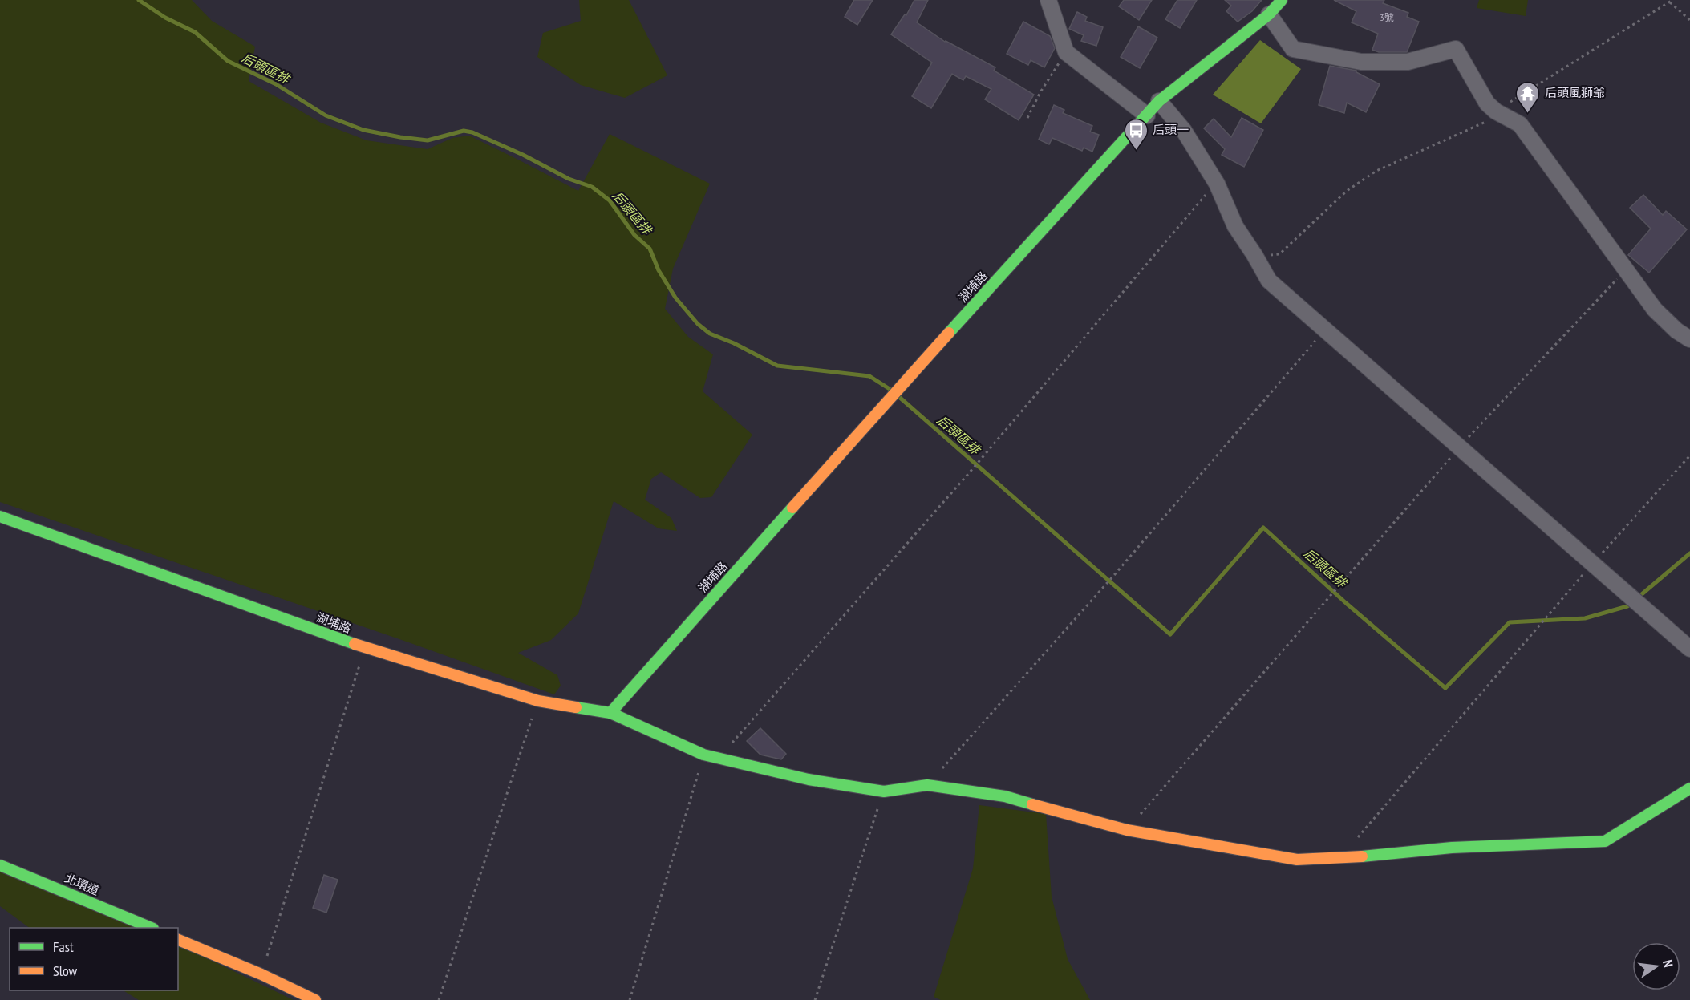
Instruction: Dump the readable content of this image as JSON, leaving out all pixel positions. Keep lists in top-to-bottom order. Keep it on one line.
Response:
{"streets":{"main road":["湖埔路","北環道"]},"water":["后頭區排"],"places":{"temple":["后頭風獅爺"],"bus stop":["后頭一"]},"house_numbers":["3號"],"legend":["Fast","Slow"],"north":"right"}
